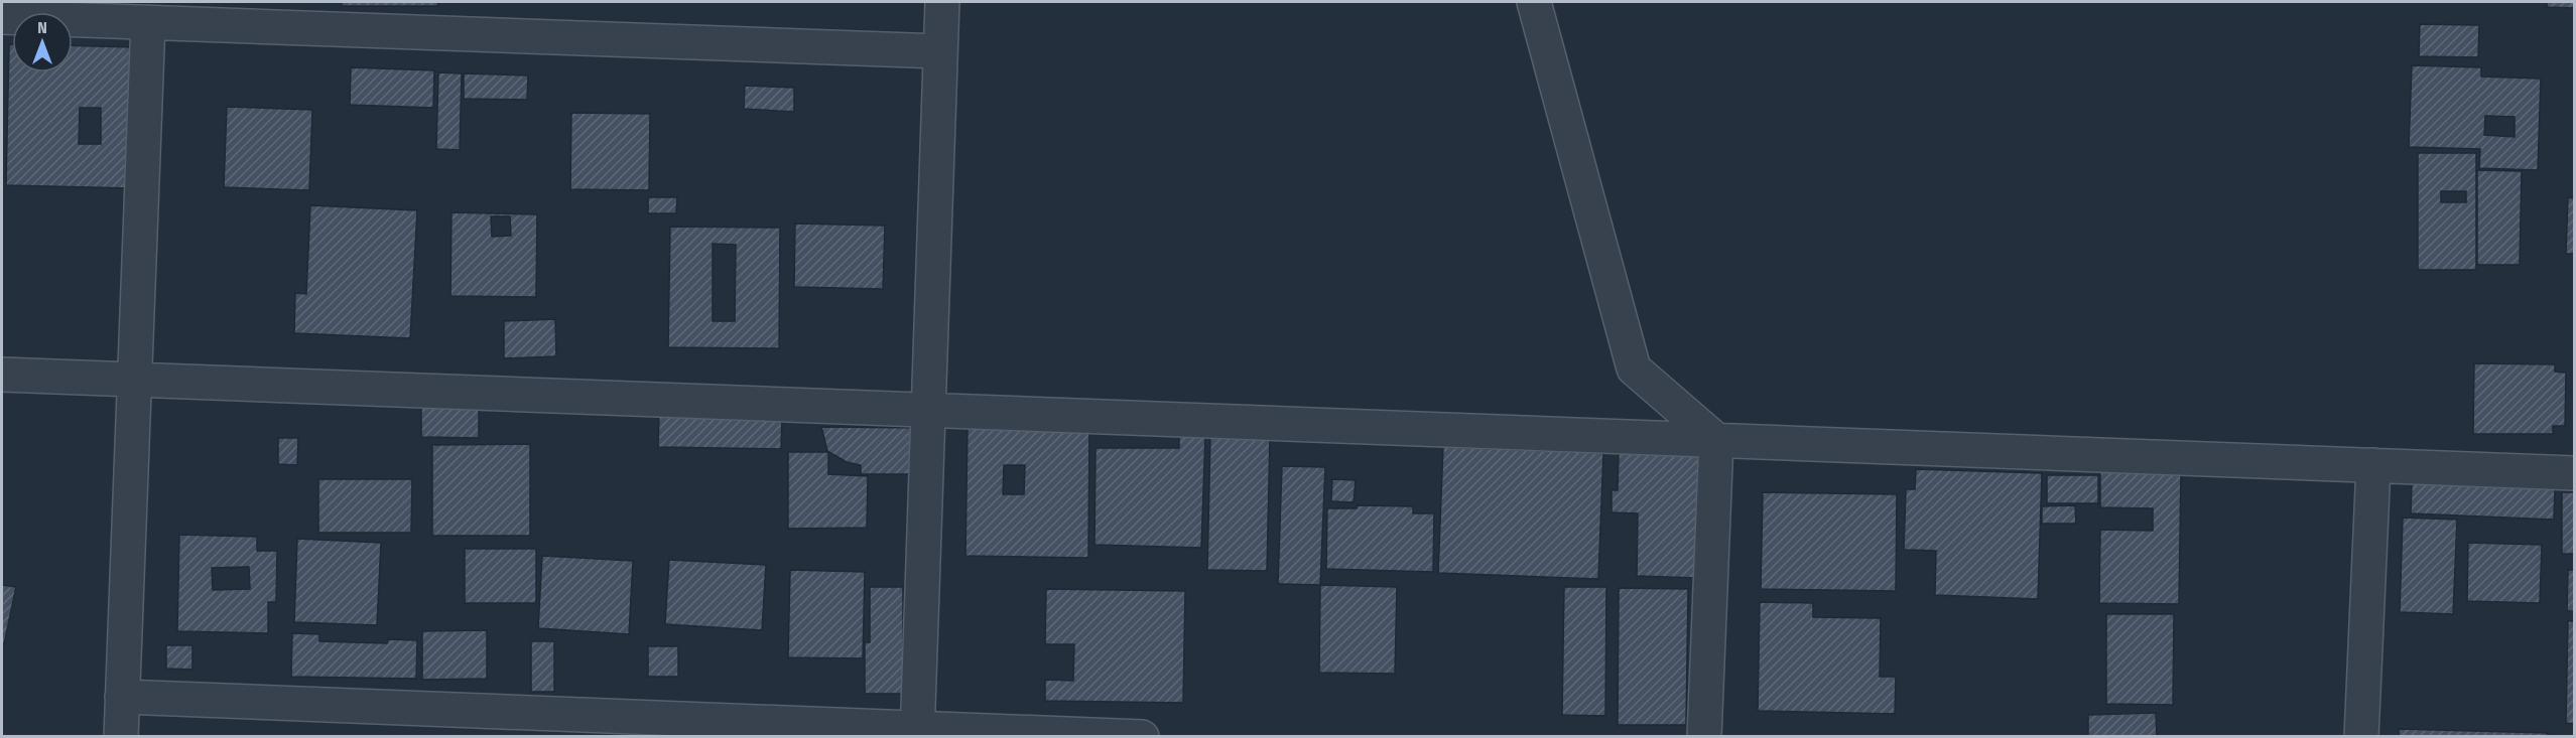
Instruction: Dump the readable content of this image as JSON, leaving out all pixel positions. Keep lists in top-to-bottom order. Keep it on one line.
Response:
{"north":"top"}
